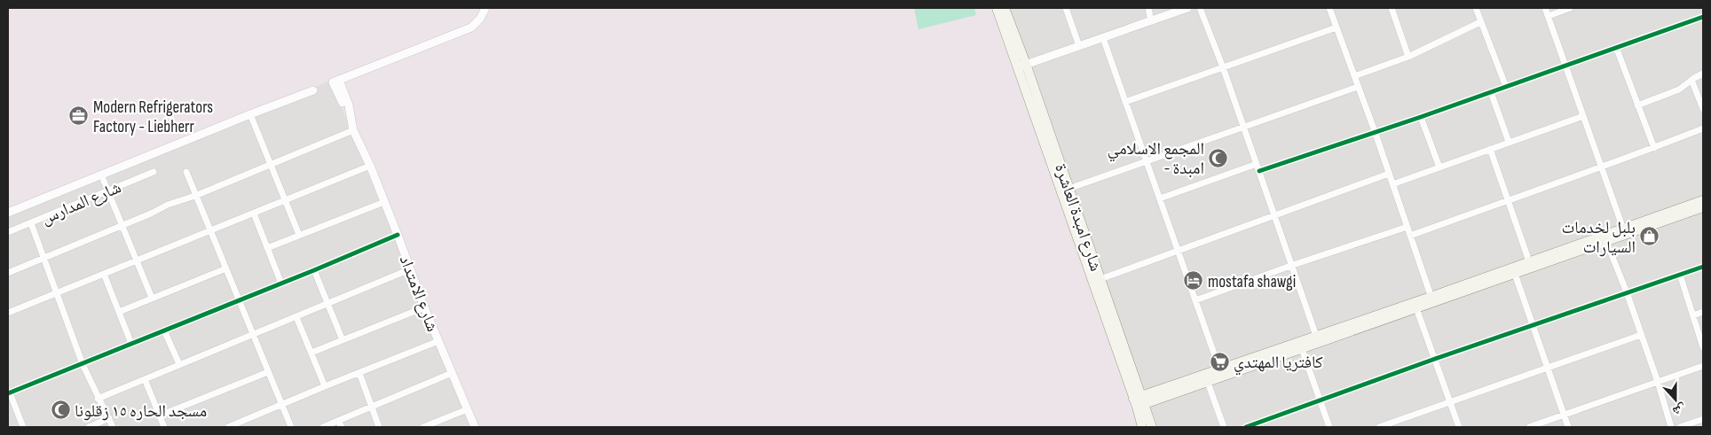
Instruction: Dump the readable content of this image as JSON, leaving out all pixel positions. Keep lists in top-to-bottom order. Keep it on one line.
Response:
{"streets":{"main road":["شارع امبدة العاشرة"],"street":["شارع المدارس","شارع الامتداد"]},"places":{"office":["Modern Refrigerators Factory - Liebherr"],"mosque":["المجمع الاسلامي - امبدة","مسجد الحاره ١٥ زقلونا"],"shop":["بلبل لخدمات السيارات"],"hotel":["mostafa shawgi"],"supermarket":["كافتريا المهتدي"]},"north":"bottom"}
